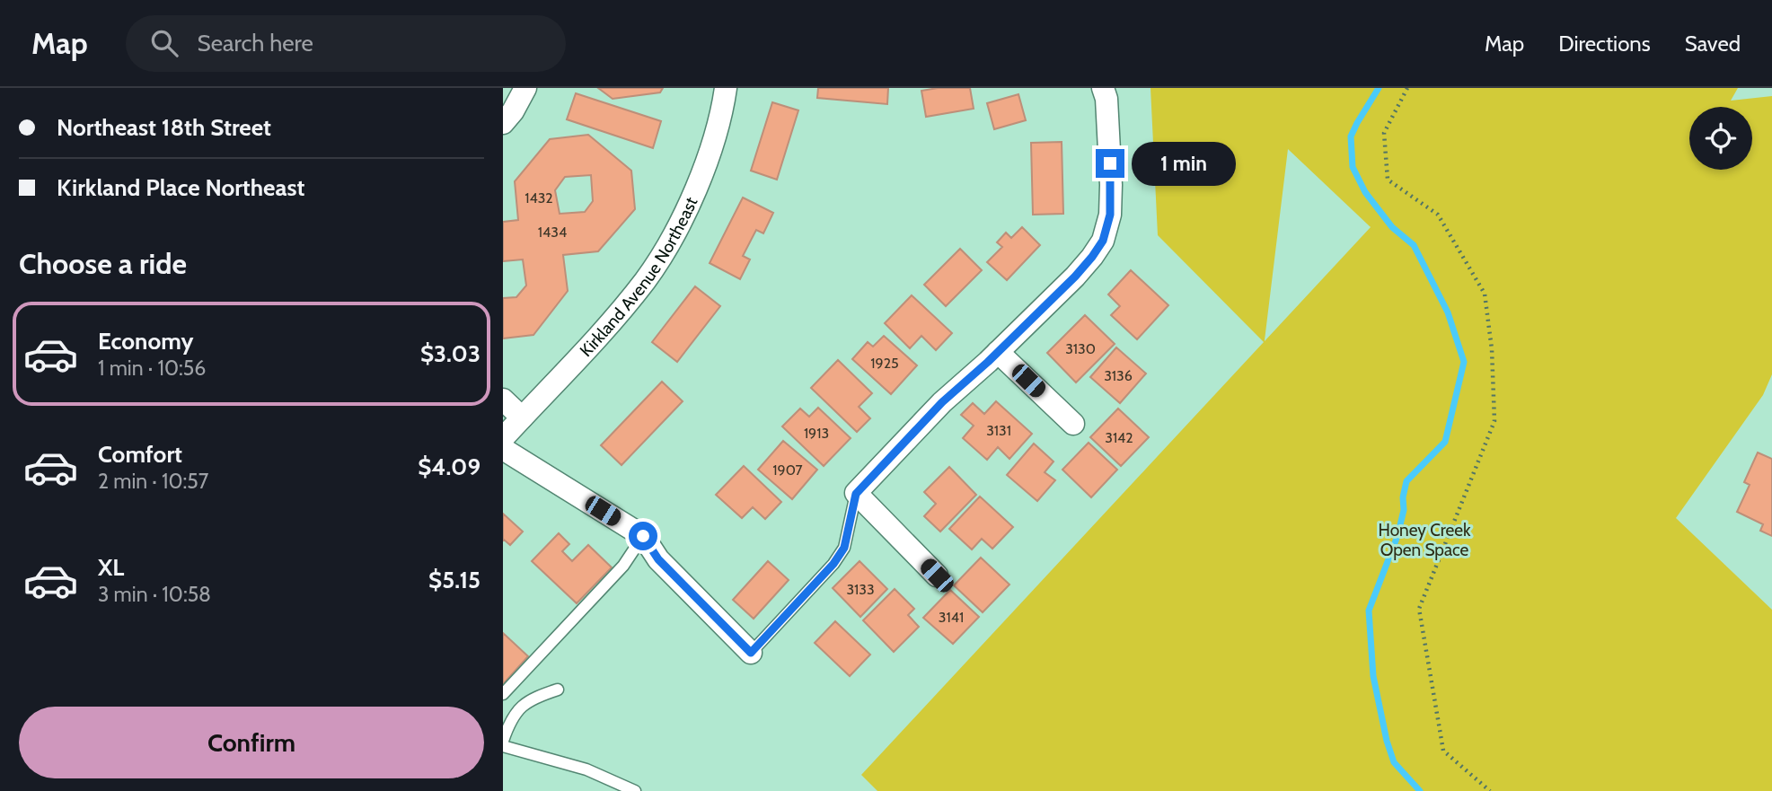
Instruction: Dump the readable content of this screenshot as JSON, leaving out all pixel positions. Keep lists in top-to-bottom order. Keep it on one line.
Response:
{"streets":{"street":["Kirkland Avenue Northeast"]},"parks":["Honey Creek Open Space"],"house_numbers":["1432","1434","3130","1925","3136","3131","1913","3142","1907","3133","3141"],"page":{"header":"Map","search":"Search here","nav":["Map","Directions","Saved"],"banner":["Northeast 18th Street","Kirkland Place Northeast"],"bubble":"1 min","heading":"Choose a ride","list":[{"name":"Economy","note":"1 min · 10:56","value":"$3.03"},{"name":"Comfort","note":"2 min · 10:57","value":"$4.09"},{"name":"XL","note":"3 min · 10:58","value":"$5.15"}],"buttons":"Confirm"}}
